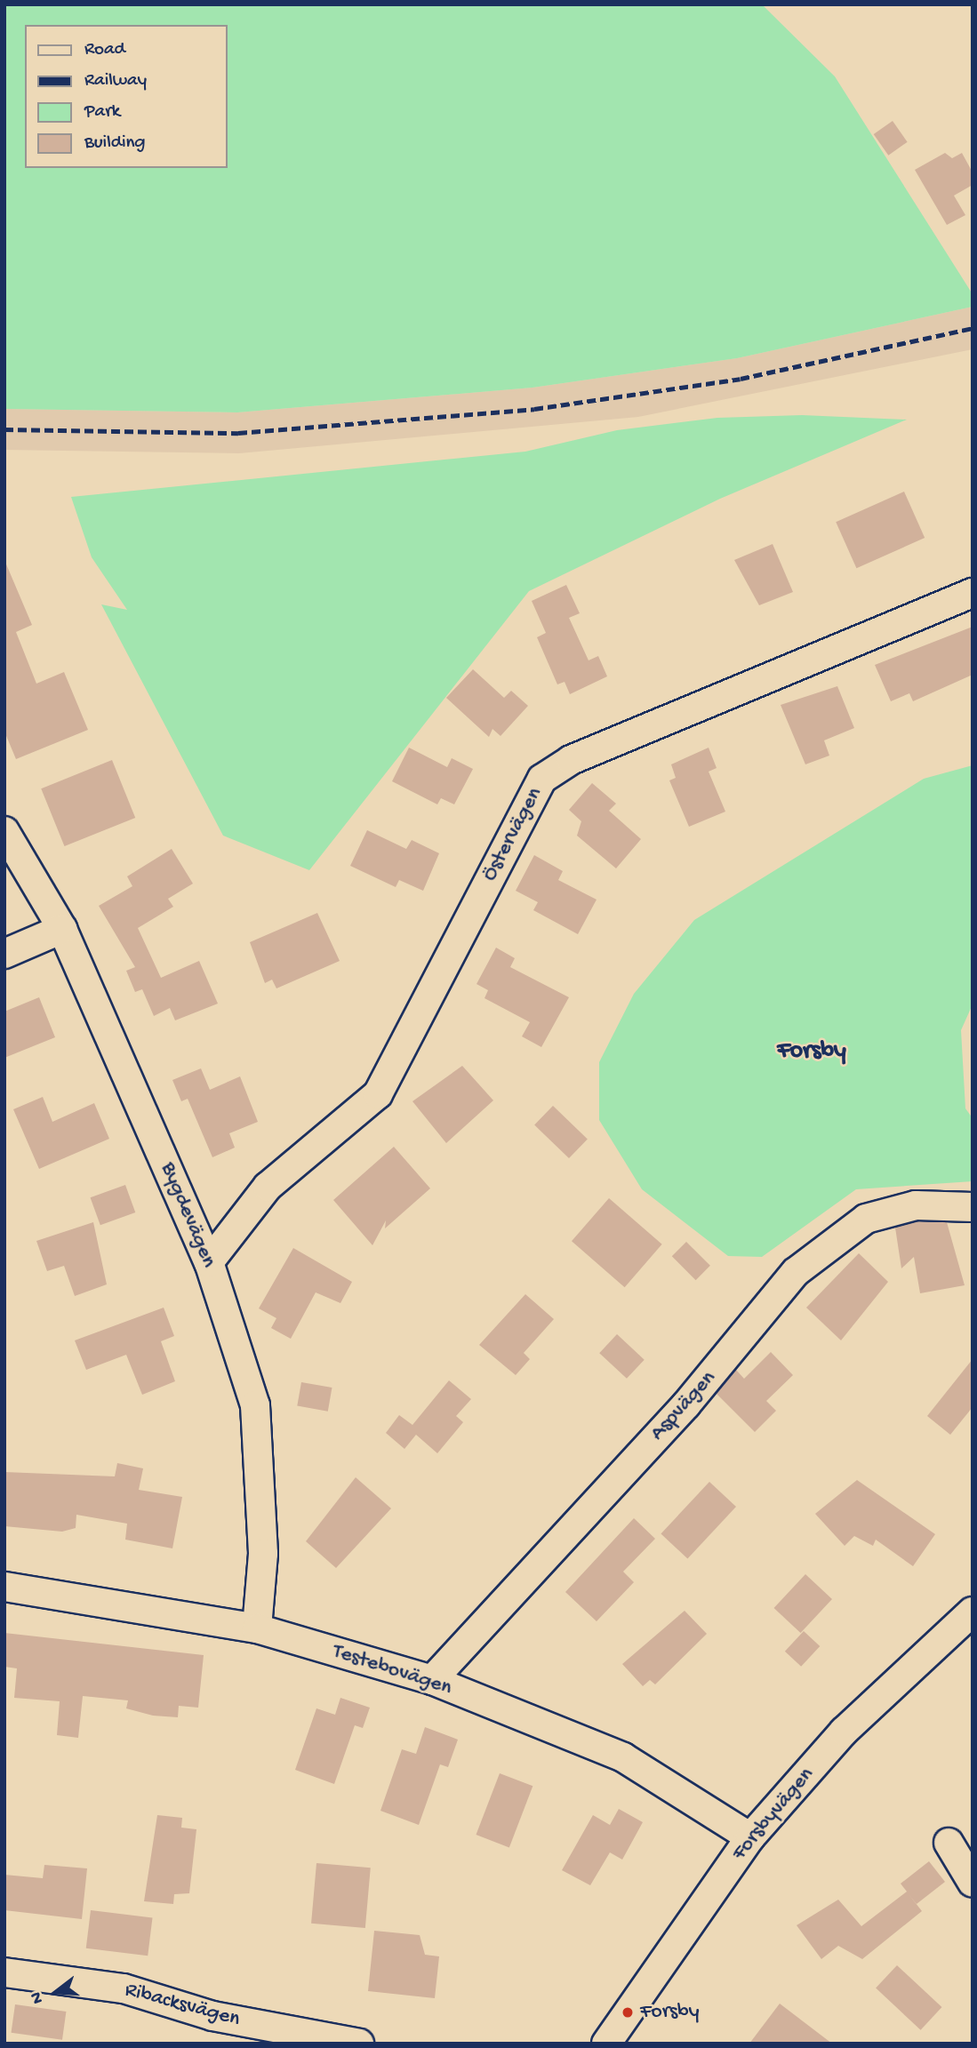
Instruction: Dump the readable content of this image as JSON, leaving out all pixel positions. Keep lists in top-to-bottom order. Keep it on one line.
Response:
{"streets":{"street":["Östervägen","Bygdevägen","Aspvägen","Testebovägen","Forsbyvägen","Ribacksvägen"]},"crossings":[["Östervägen","Bygdevägen"],["Bygdevägen","Testebovägen"],["Aspvägen","Testebovägen"],["Testebovägen","Forsbyvägen"]],"districts":["Forsby"],"places":["Forsby"],"legend":["Road","Railway","Park","Building"],"north":"left"}
